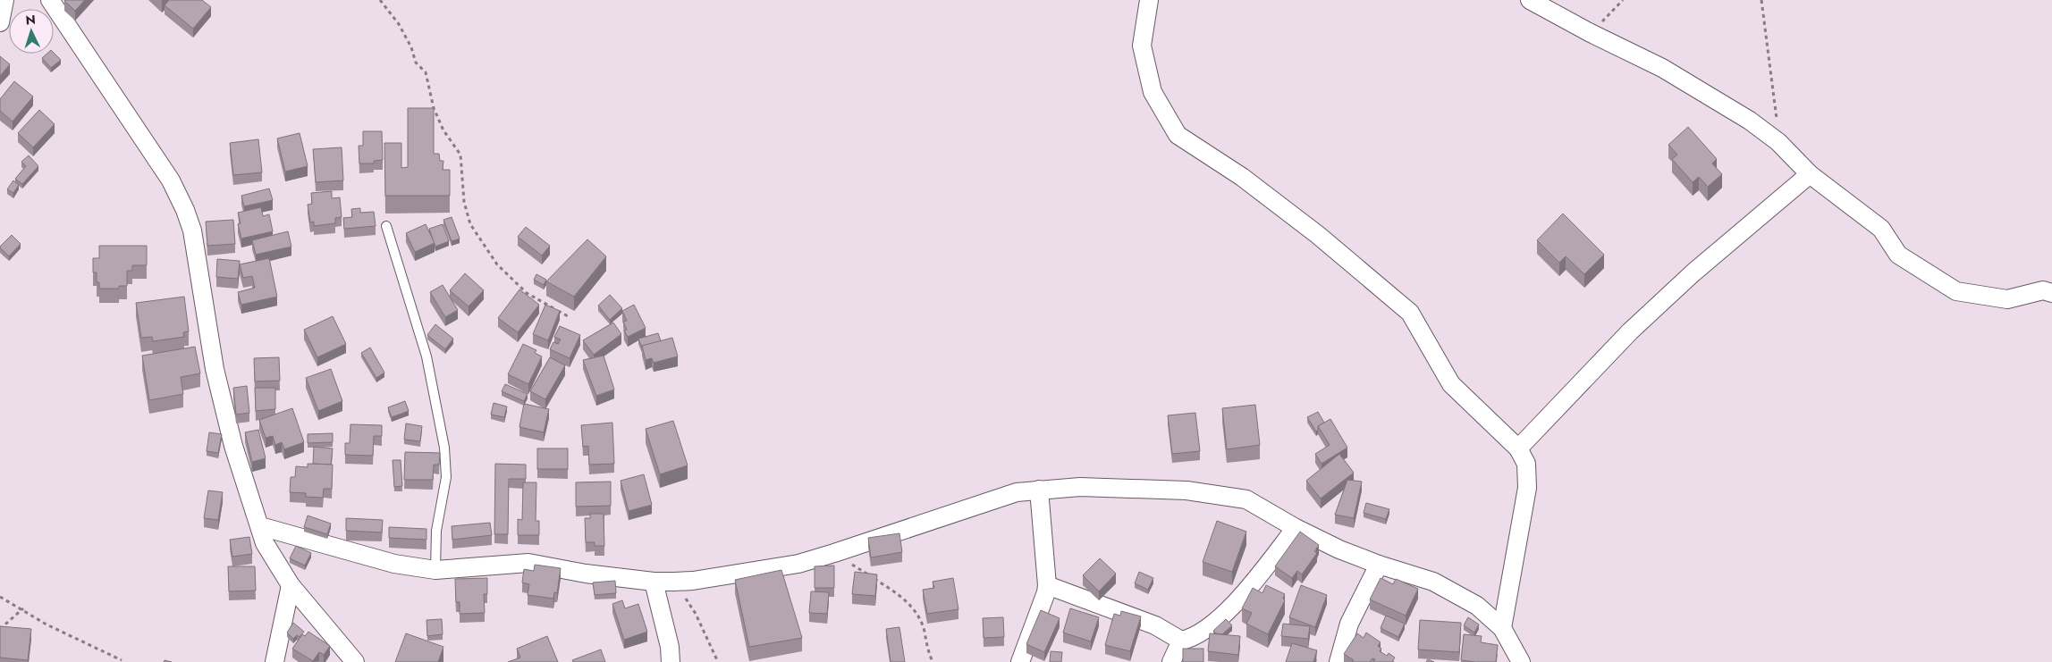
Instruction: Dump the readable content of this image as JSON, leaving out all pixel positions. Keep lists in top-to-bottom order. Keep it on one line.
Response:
{"north":"top"}
